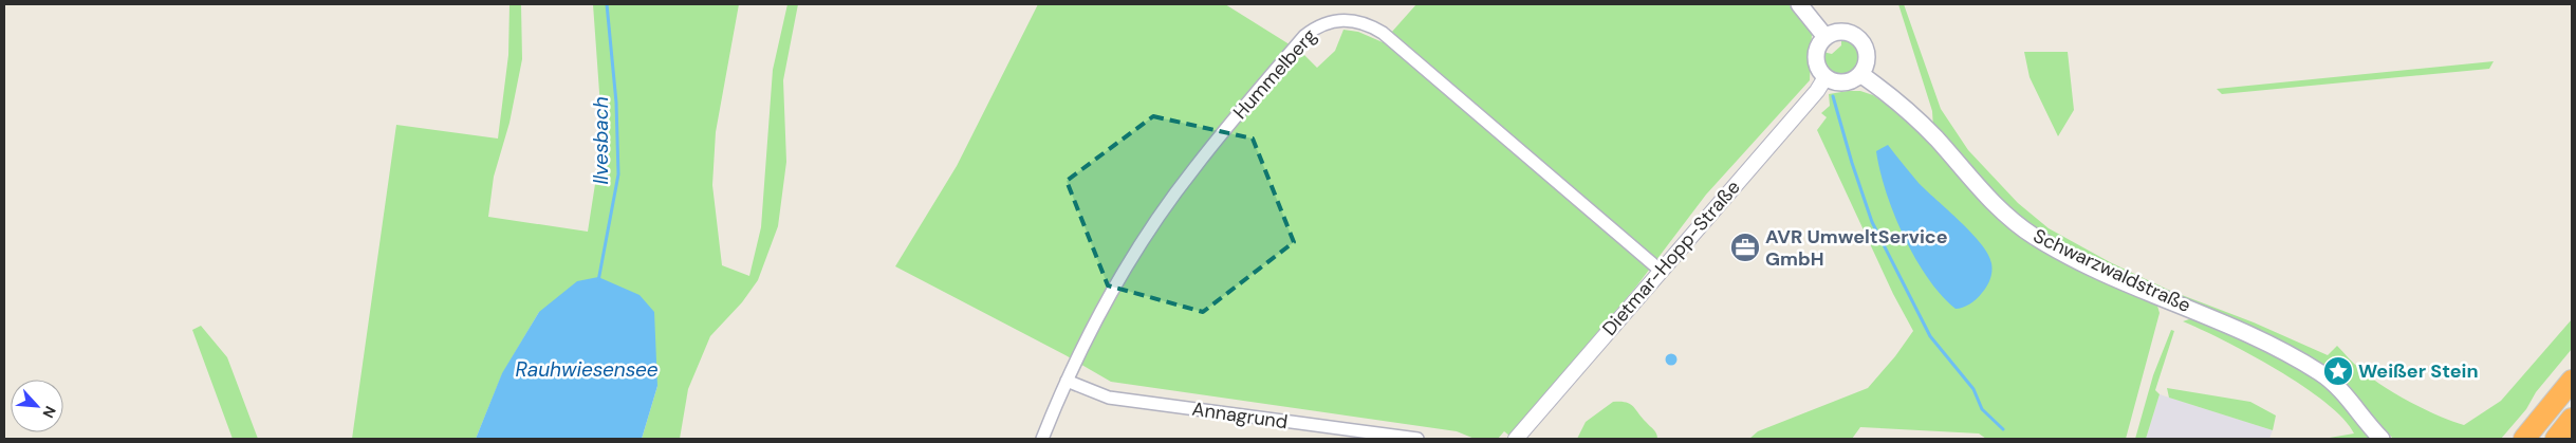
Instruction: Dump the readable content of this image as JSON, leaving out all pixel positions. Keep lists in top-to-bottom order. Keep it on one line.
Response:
{"streets":{"main road":["Schwarzwaldstraße"],"street":["Hummelberg","Dietmar-Hopp-Straße","Annagrund"]},"crossings":[["Hummelberg","Dietmar-Hopp-Straße"],["Hummelberg","Annagrund"],["Dietmar-Hopp-Straße","Schwarzwaldstraße"]],"water":["Ilvesbach","Rauhwiesensee"],"places":{"office":["AVR UmweltService GmbH"],"place":["Weißer Stein"]},"north":"bottom right"}
